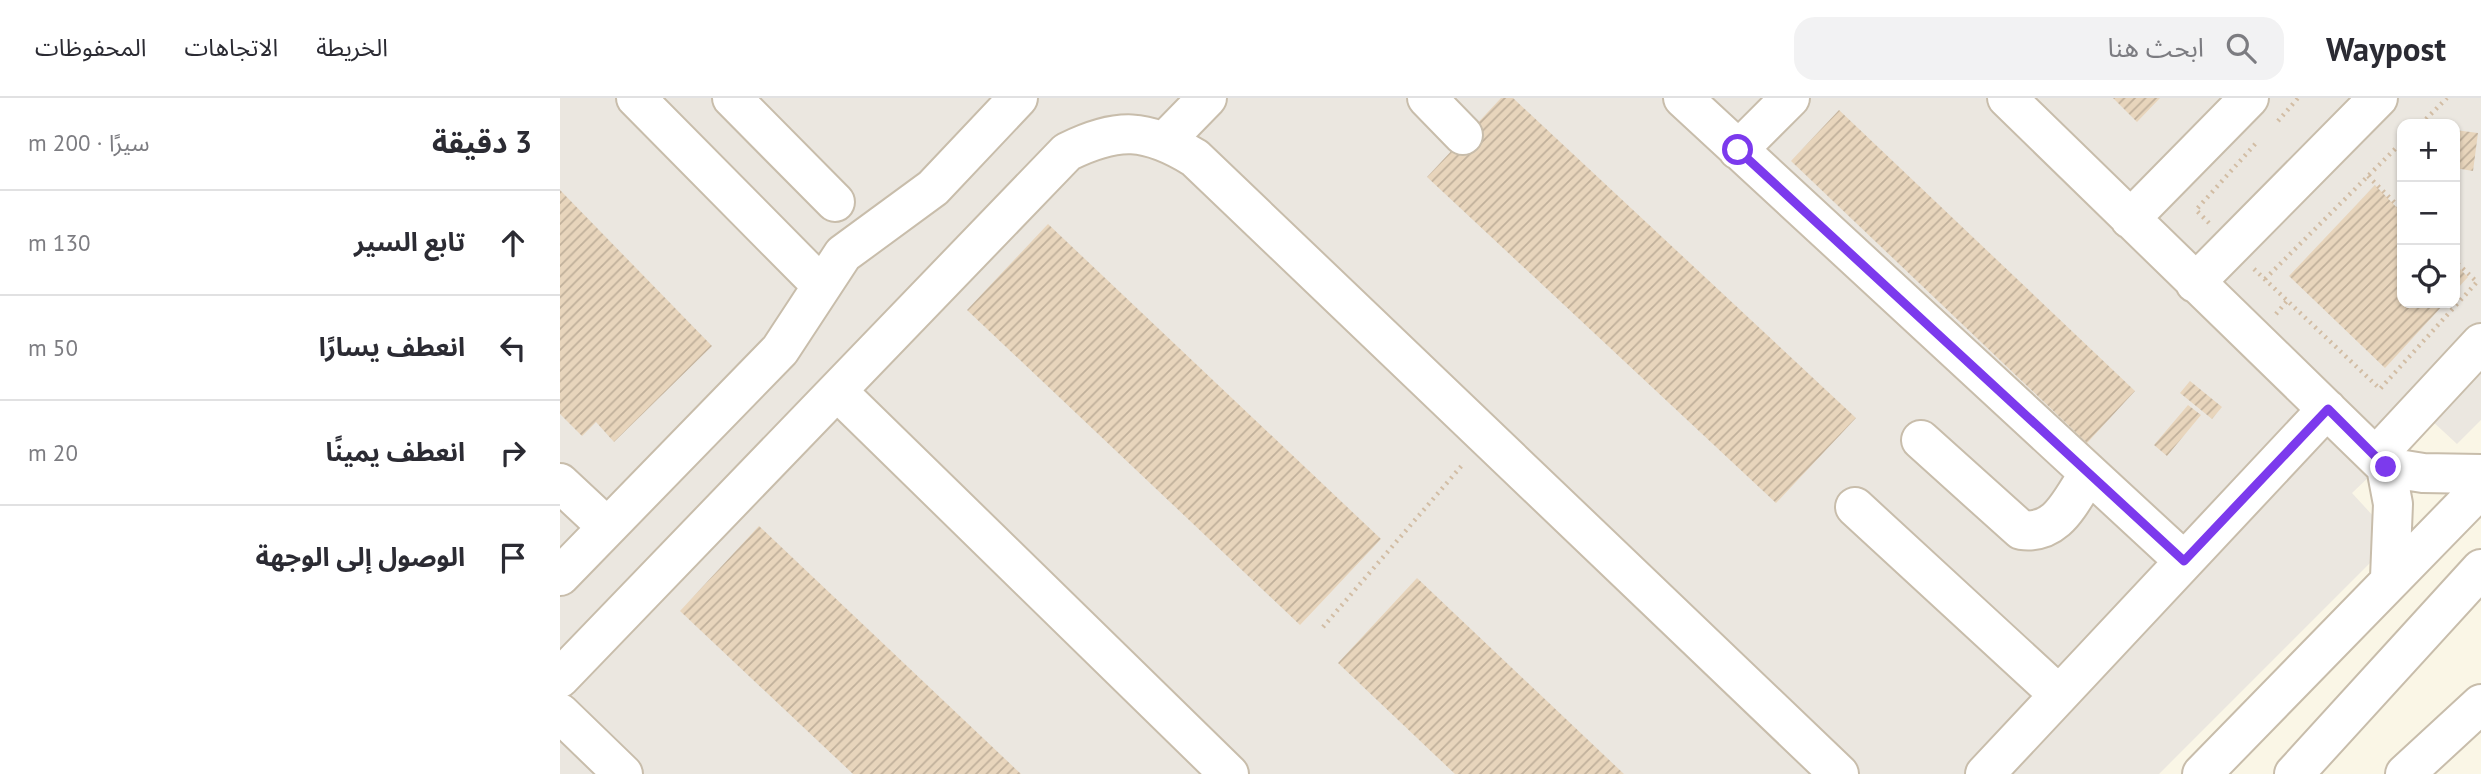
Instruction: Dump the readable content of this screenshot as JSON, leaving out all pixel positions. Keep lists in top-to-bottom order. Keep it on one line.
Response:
{"page":{"header":"Waypost","search":"ابحث هنا","nav":["الخريطة","الاتجاهات","المحفوظات"],"heading":["3 دقيقة","سيرًا · 200 m"],"map_buttons":["+","−"],"list":[["تابع السير","130 m"],["انعطف يسارًا","50 m"],["انعطف يمينًا","20 m"],"الوصول إلى الوجهة"]}}
